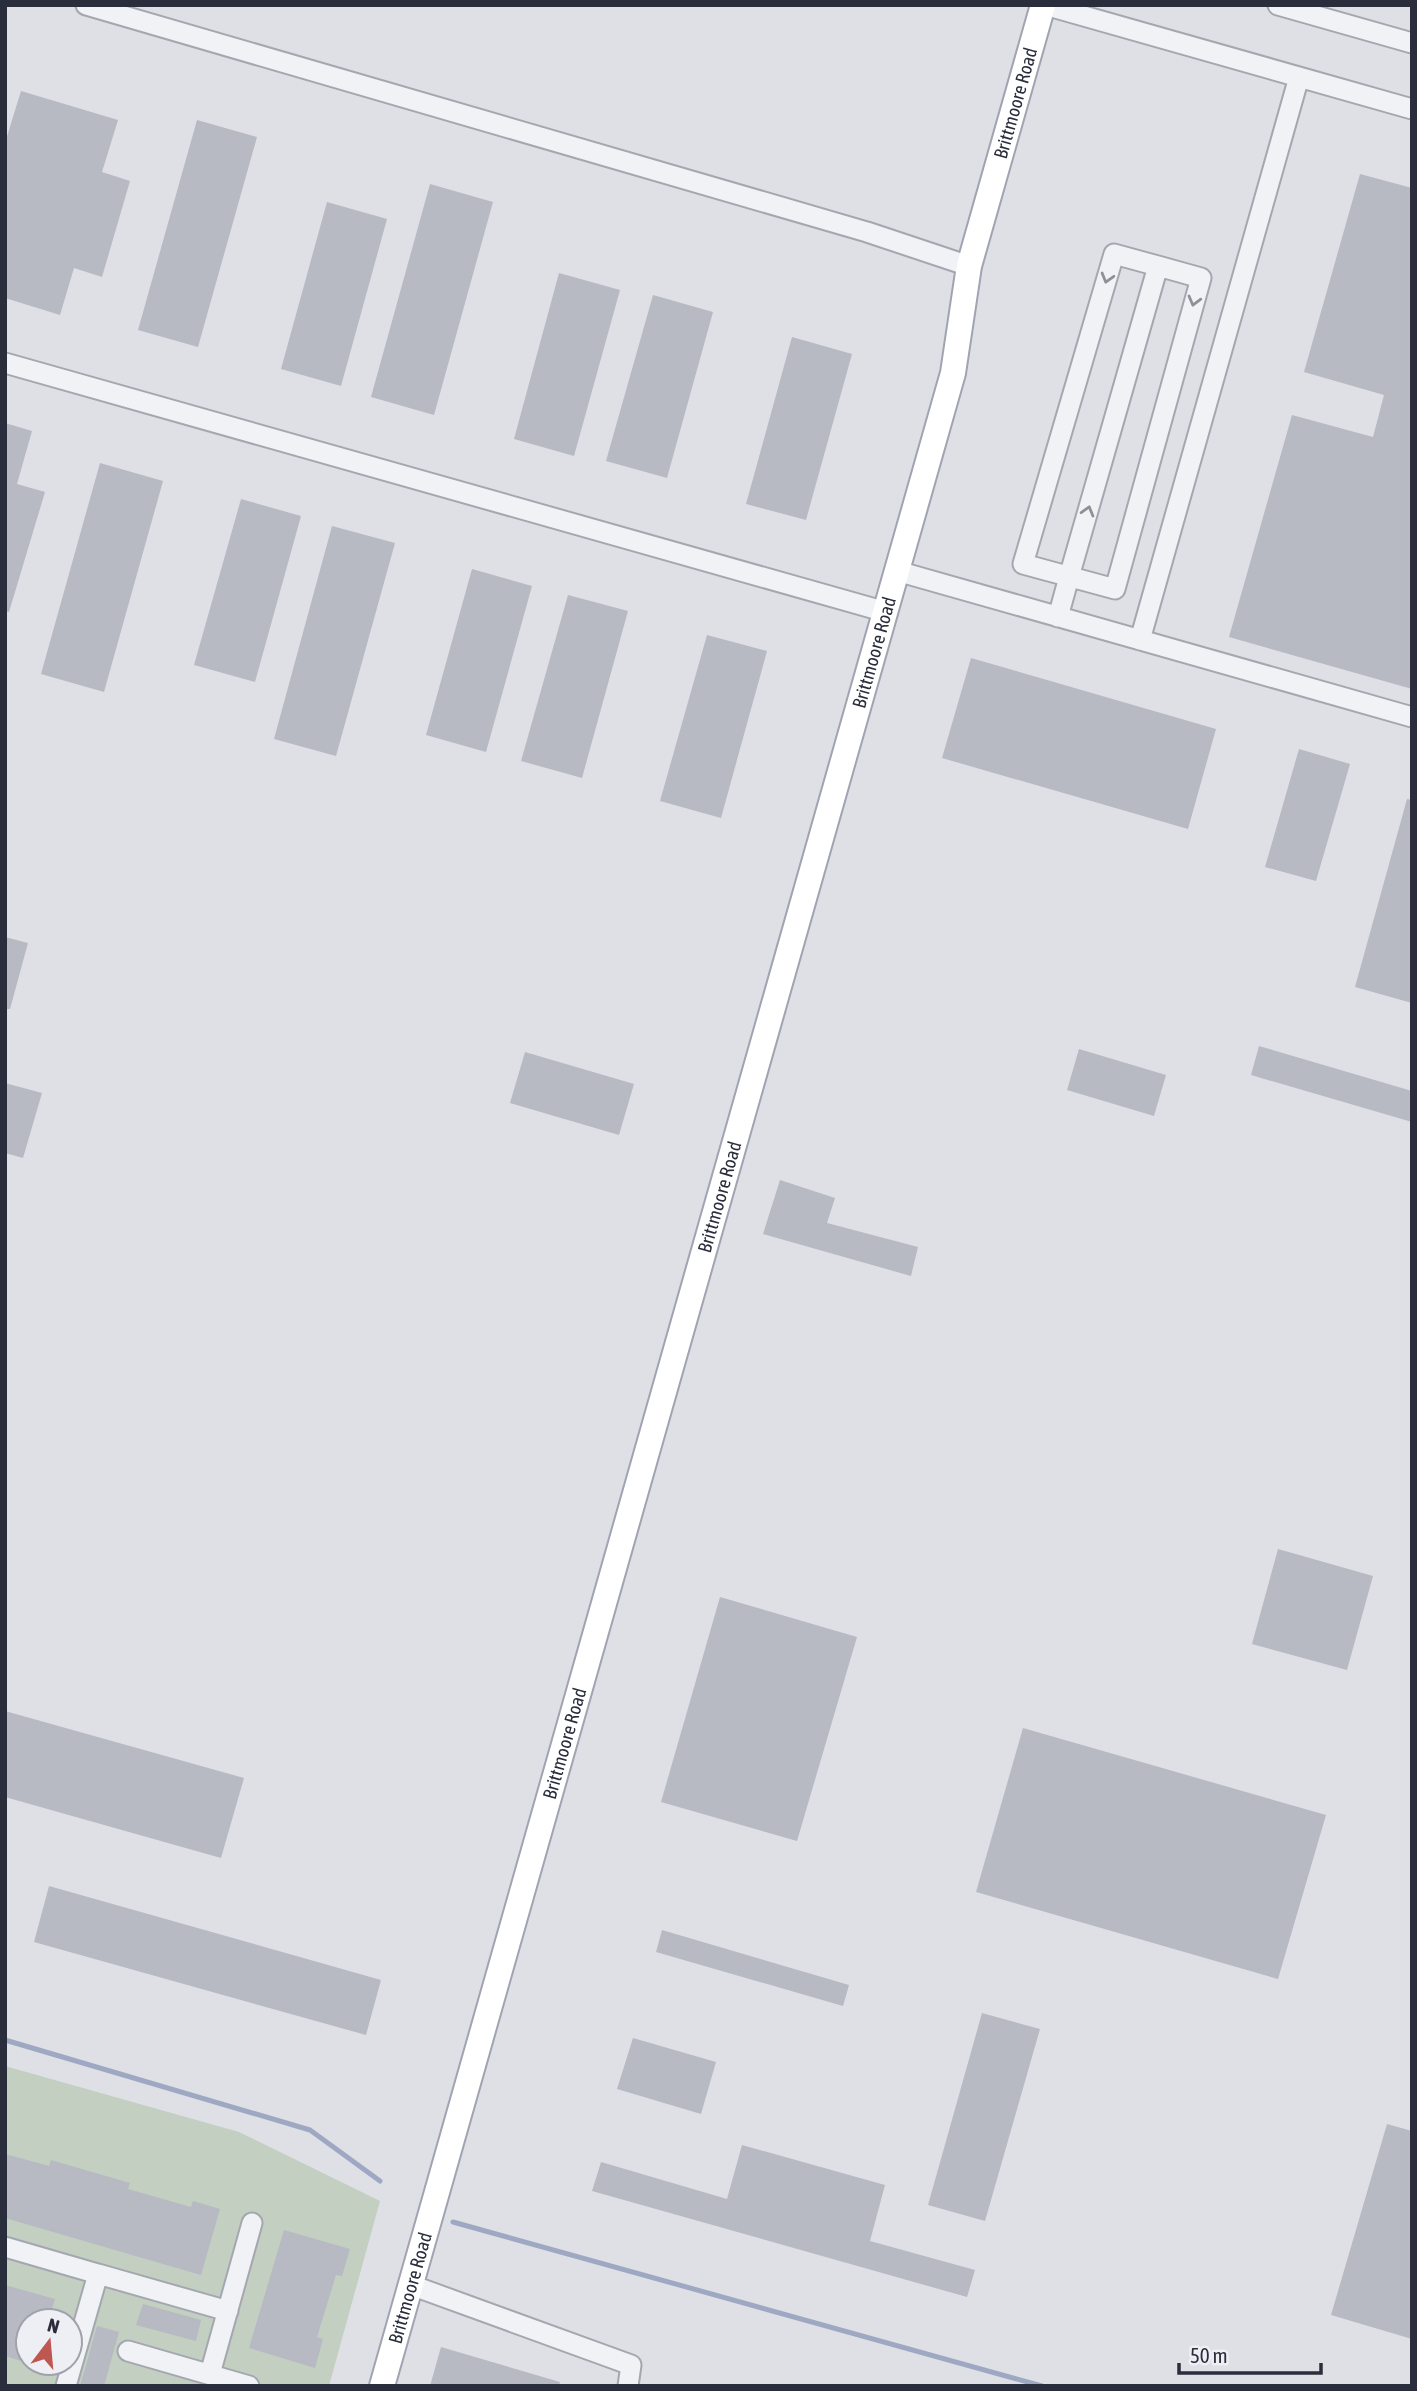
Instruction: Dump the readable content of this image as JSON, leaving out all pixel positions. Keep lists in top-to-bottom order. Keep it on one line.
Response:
{"streets":{"main road":["Brittmoore Road"]},"scale_bar":"50 m","north":"top"}
